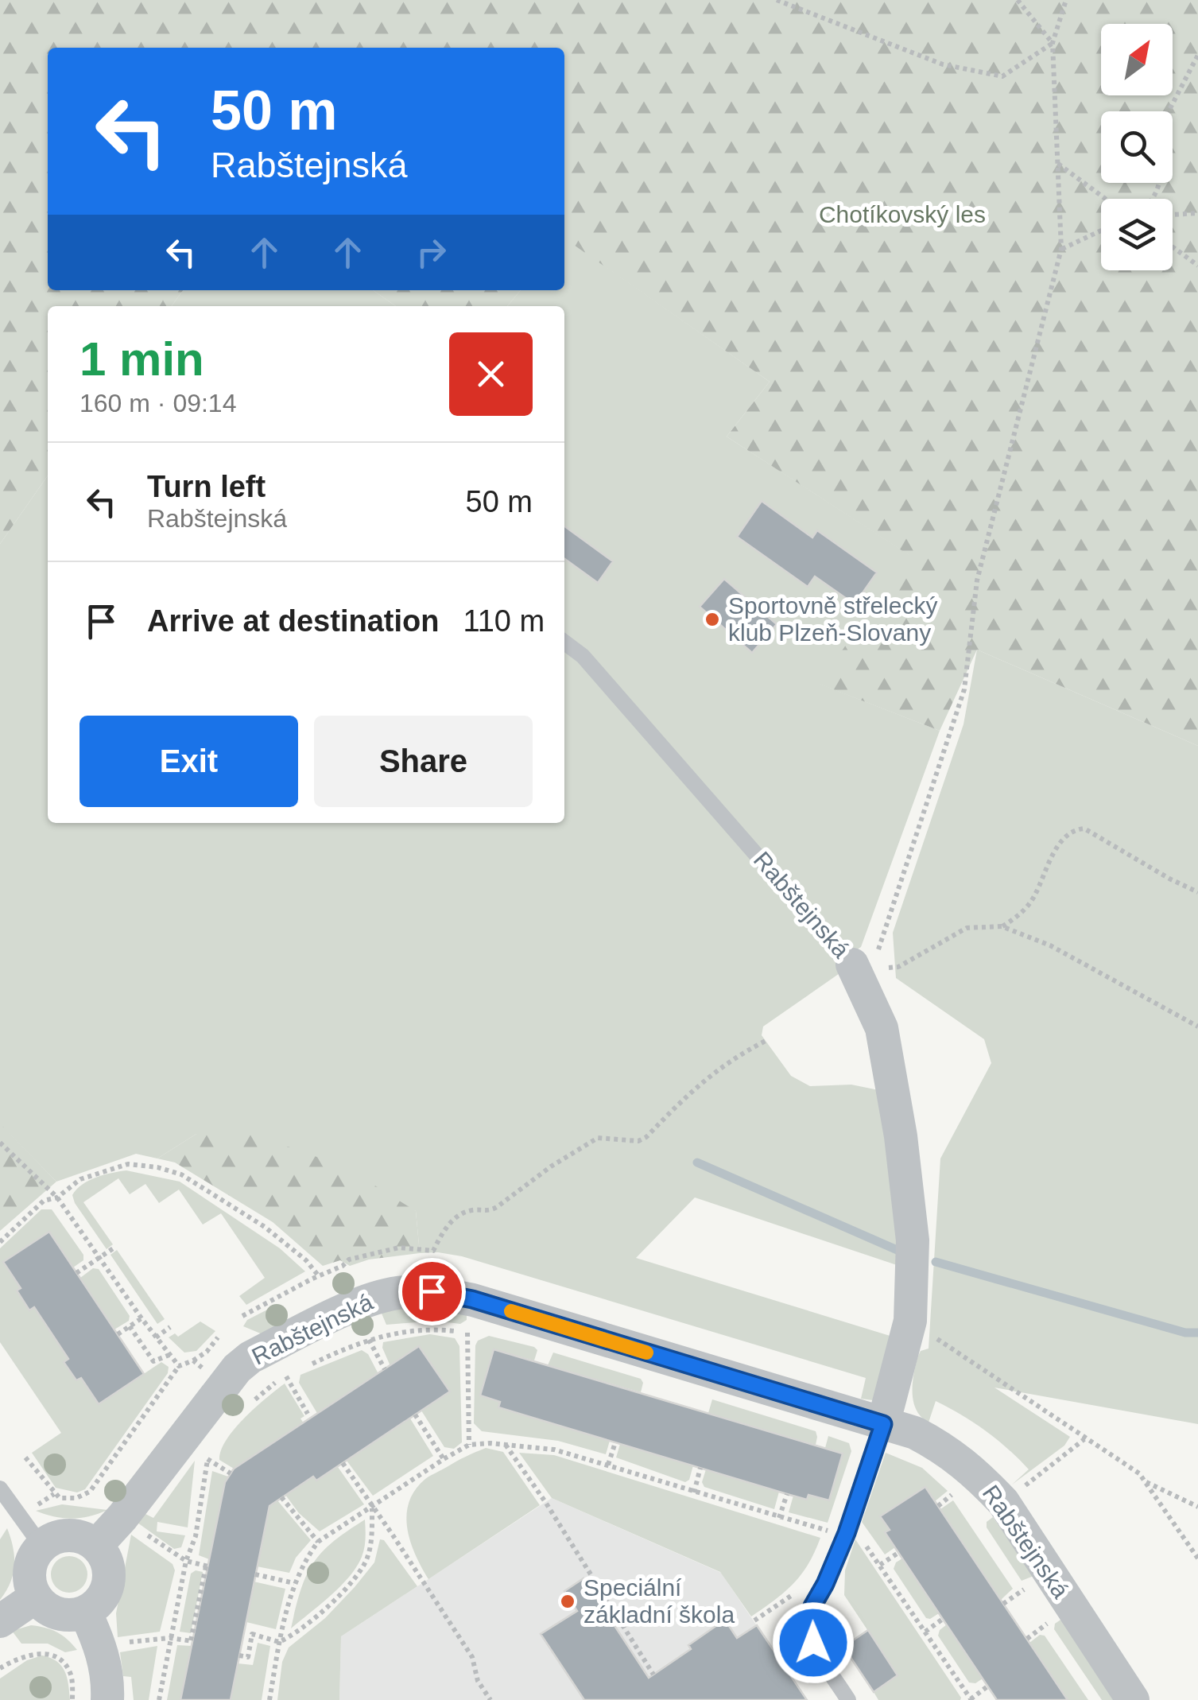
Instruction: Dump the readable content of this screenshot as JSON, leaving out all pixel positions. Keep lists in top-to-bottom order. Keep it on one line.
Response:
{"streets":{"street":["Rabštejnská"]},"parks":["Chotíkovský les"],"places":["Sportovně střelecký klub Plzeň-Slovany","Speciální základní škola"],"north":"top right","page":{"turn":["50 m","Rabštejnská"],"heading":["1 min","160 m · 09:14"],"list":[{"name":"Turn left","note":"Rabštejnská","value":"50 m"},{"name":"Arrive at destination","value":"110 m"}],"buttons":["Exit","Share"]}}
